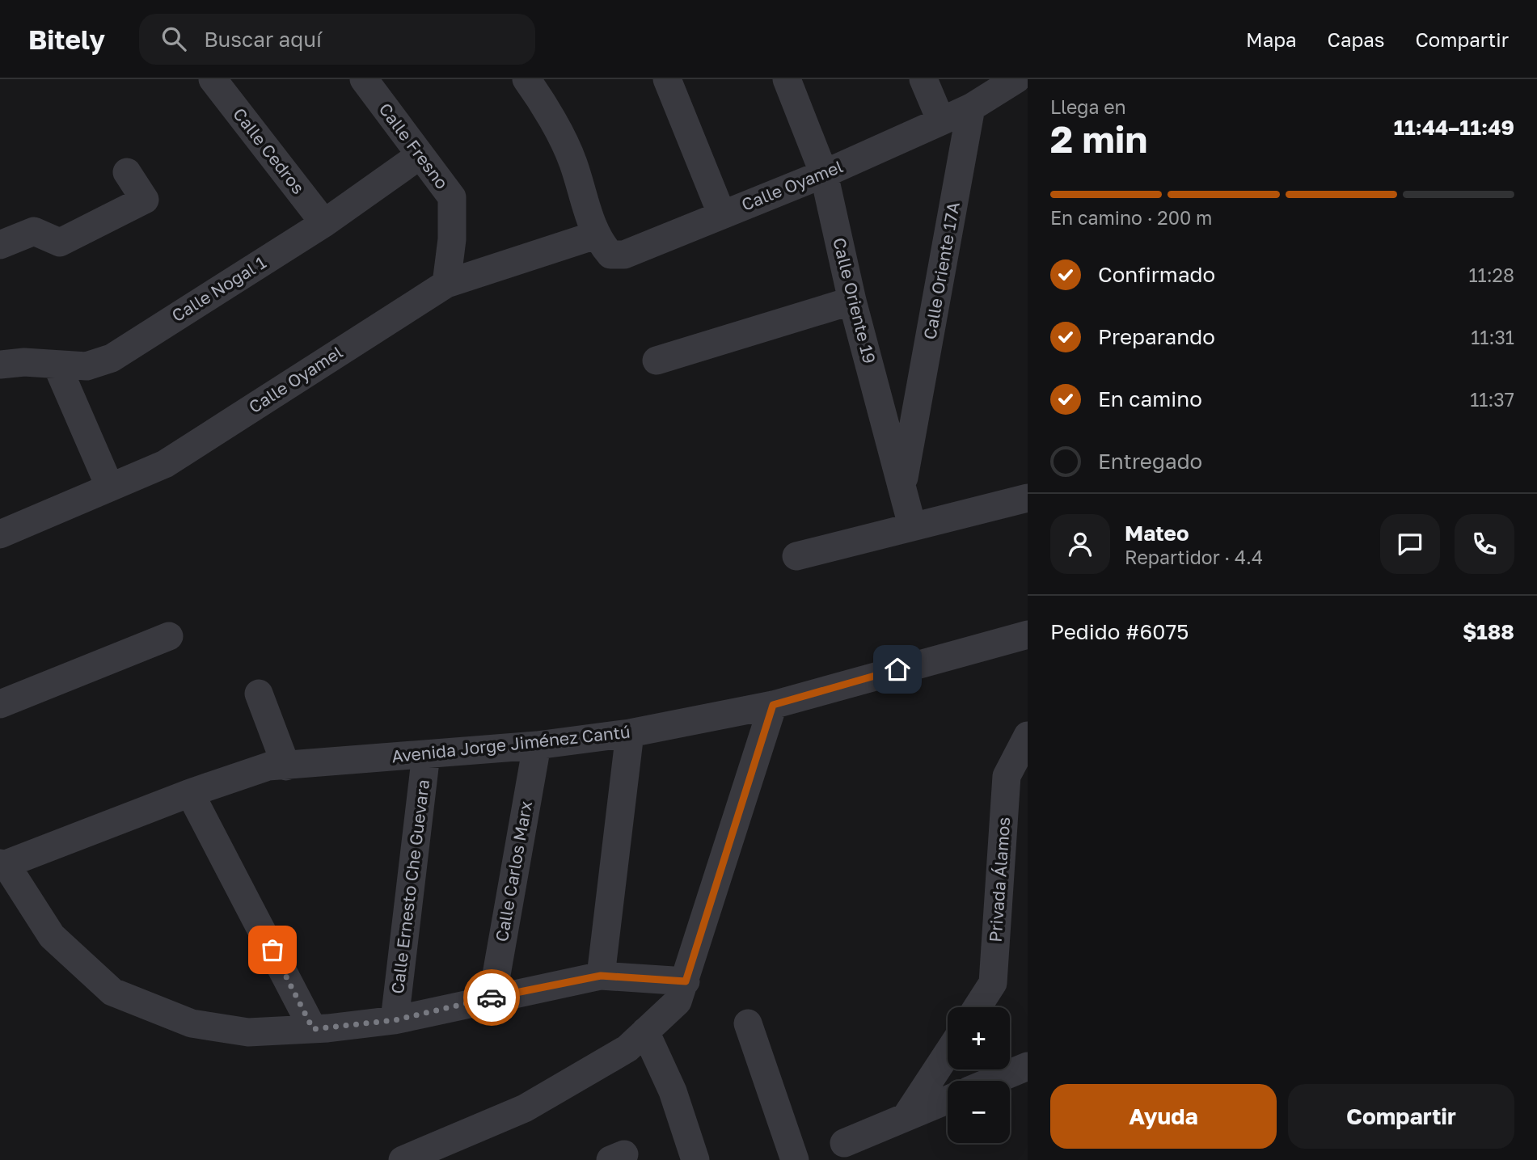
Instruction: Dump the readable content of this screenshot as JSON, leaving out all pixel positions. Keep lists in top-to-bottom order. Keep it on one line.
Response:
{"streets":{"street":["Calle Fresno","Calle Cedros","Calle Oyamel","Calle Oriente 17A","Calle Nogal 1","Calle Oriente 19","Avenida Jorge Jiménez Cantú","Calle Carlos Marx","Privada Álamos","Calle Ernesto Che Guevara"]},"crossings":[["Calle Fresno","Calle Oyamel"],["Calle Fresno","Calle Nogal 1"],["Calle Cedros","Calle Nogal 1"],["Calle Oyamel","Calle Oriente 17A"],["Calle Oyamel","Calle Oriente 19"],["Calle Oriente 17A","Calle Oriente 19"],["Avenida Jorge Jiménez Cantú","Calle Carlos Marx"],["Avenida Jorge Jiménez Cantú","Calle Ernesto Che Guevara"]],"page":{"header":"Bitely","search":"Buscar aquí","nav":["Mapa","Capas","Compartir"],"heading":["2 min","Llega en","11:44–11:49"],"panel":["Mateo","Repartidor · 4.4","Pedido #6075","$188"],"bar":"En camino · 200 m","list":[["Confirmado","11:28"],["Preparando","11:31"],["En camino","11:37"],"Entregado"],"map_buttons":["+","−"],"buttons":["Ayuda","Compartir"]}}
